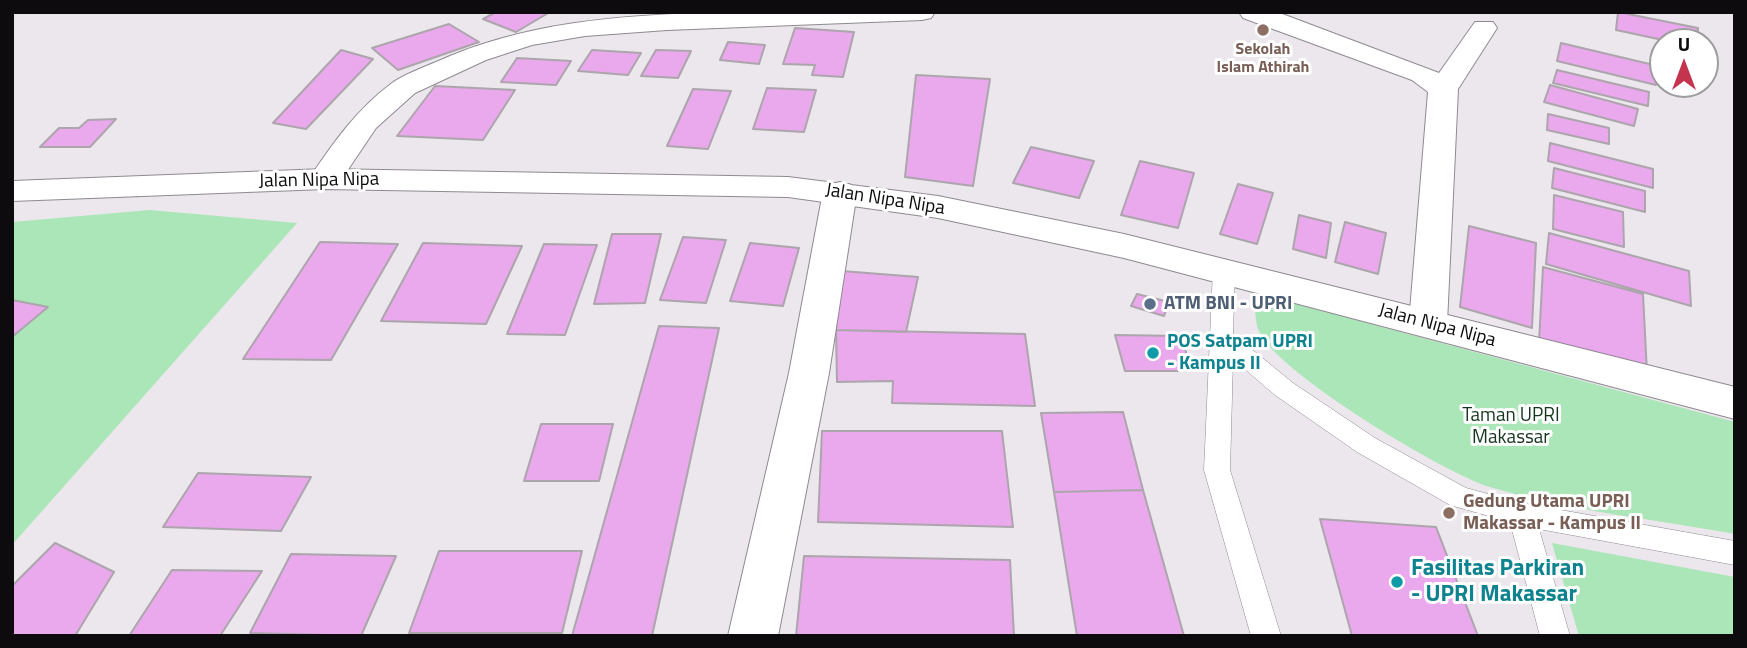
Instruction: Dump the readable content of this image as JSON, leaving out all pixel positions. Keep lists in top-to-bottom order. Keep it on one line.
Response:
{"streets":{"street":["Jalan Nipa Nipa"]},"parks":["Taman UPRI Makassar"],"places":["Sekolah Islam Athirah","ATM BNI - UPRI","POS Satpam UPRI - Kampus II","Gedung Utama UPRI Makassar - Kampus II","Fasilitas Parkiran - UPRI Makassar"],"north":"top"}
